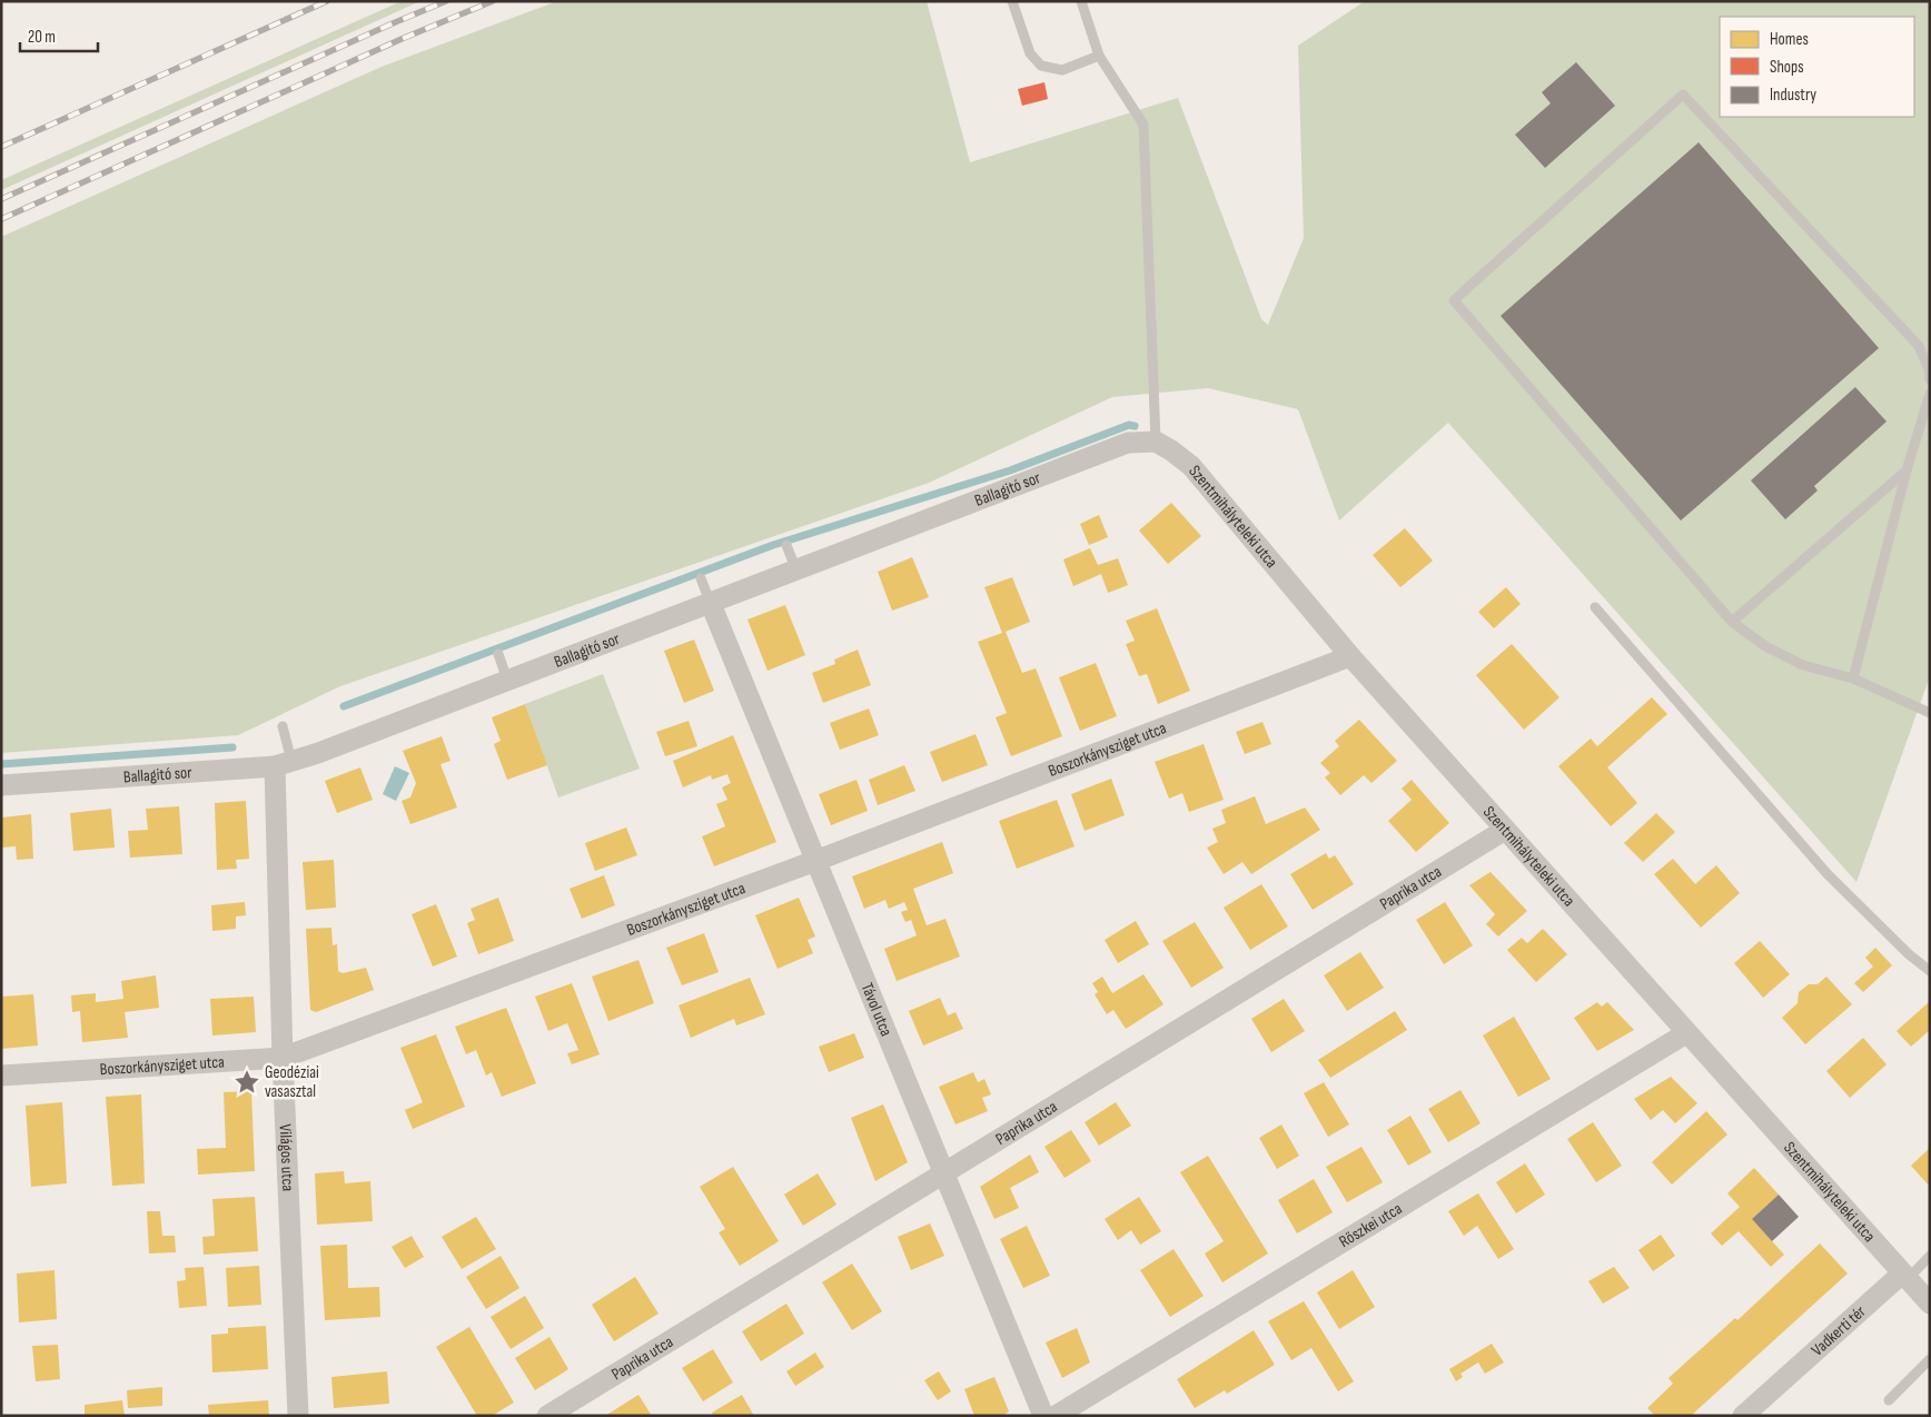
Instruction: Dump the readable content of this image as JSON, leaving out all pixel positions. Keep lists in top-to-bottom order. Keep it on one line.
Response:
{"streets":{"street":["Ballagitó sor","Szentmihályteleki utca","Boszorkánysziget utca","Paprika utca","Távol utca","Világos utca","Röszkei utca","Vadkerti tér"]},"crossings":[["Ballagitó sor","Szentmihályteleki utca"],["Ballagitó sor","Távol utca"],["Ballagitó sor","Világos utca"],["Szentmihályteleki utca","Boszorkánysziget utca"],["Szentmihályteleki utca","Paprika utca"],["Szentmihályteleki utca","Röszkei utca"],["Szentmihályteleki utca","Vadkerti tér"],["Boszorkánysziget utca","Távol utca"],["Boszorkánysziget utca","Világos utca"],["Paprika utca","Távol utca"]],"places":{"place":["Geodéziai vasasztal"]},"legend":["Homes","Shops","Industry"],"scale_bar":"20 m"}
